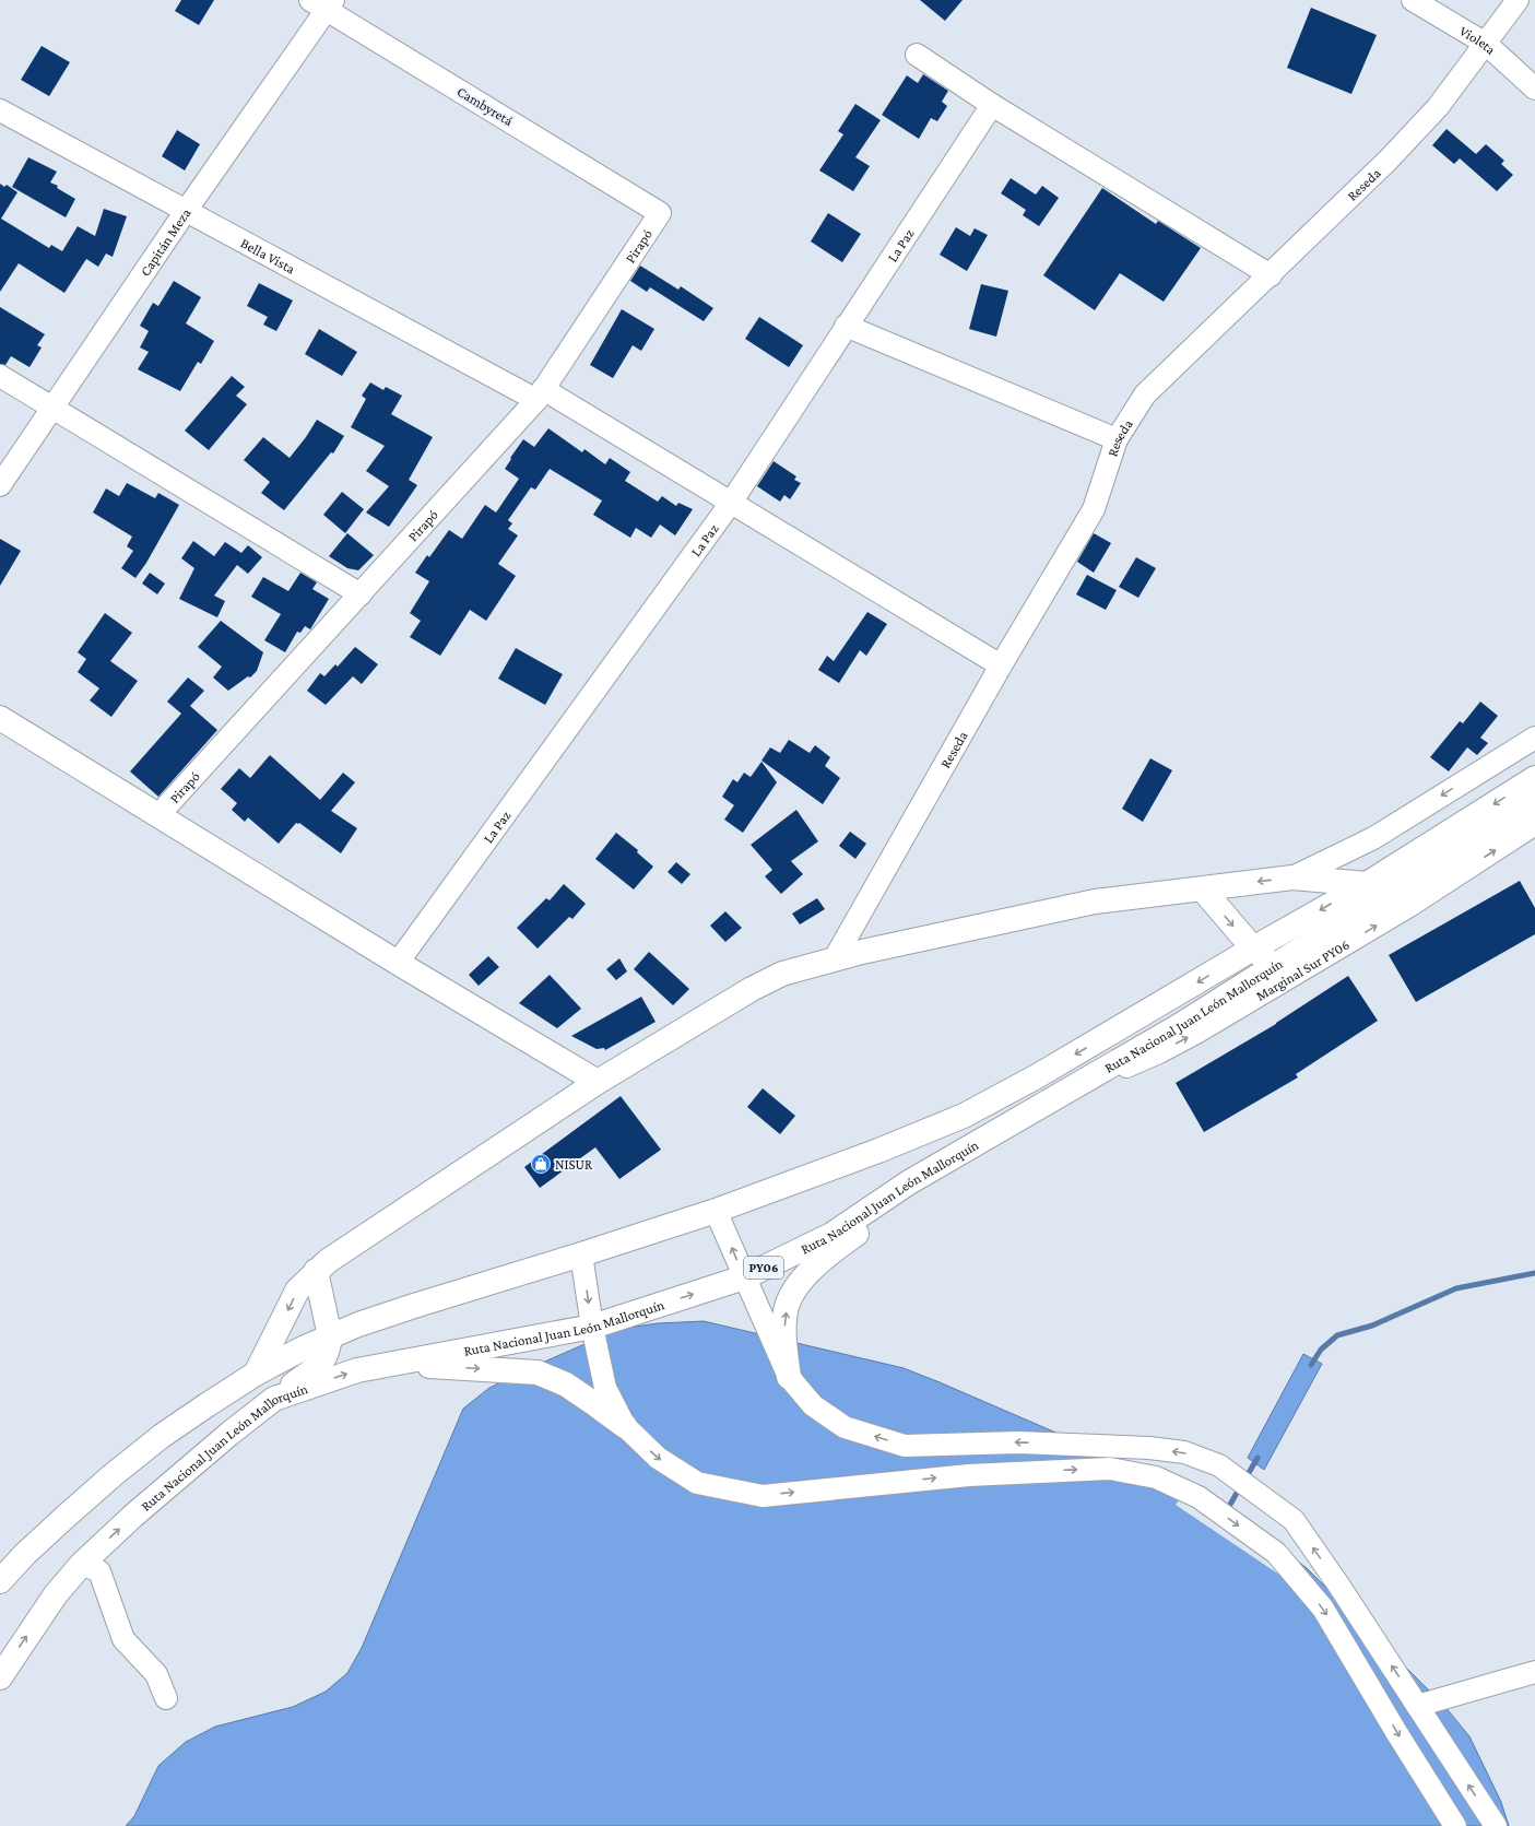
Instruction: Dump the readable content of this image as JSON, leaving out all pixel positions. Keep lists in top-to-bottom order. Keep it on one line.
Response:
{"streets":{"main road":["Ruta Nacional Juan León Mallorquín","PY06"],"street":["Violeta","Cambyretá","Reseda","Capitán Meza","La Paz","Pirapó","Bella Vista","Marginal Sur PY06"]},"crossings":[["Violeta","Reseda"],["Cambyretá","Capitán Meza"],["Cambyretá","Pirapó"],["Reseda","Bella Vista"],["Capitán Meza","Bella Vista"],["La Paz","Bella Vista"],["Pirapó","Bella Vista"],["Marginal Sur PY06","Ruta Nacional Juan León Mallorquín"]],"places":{"shop":["NISUR"]}}
